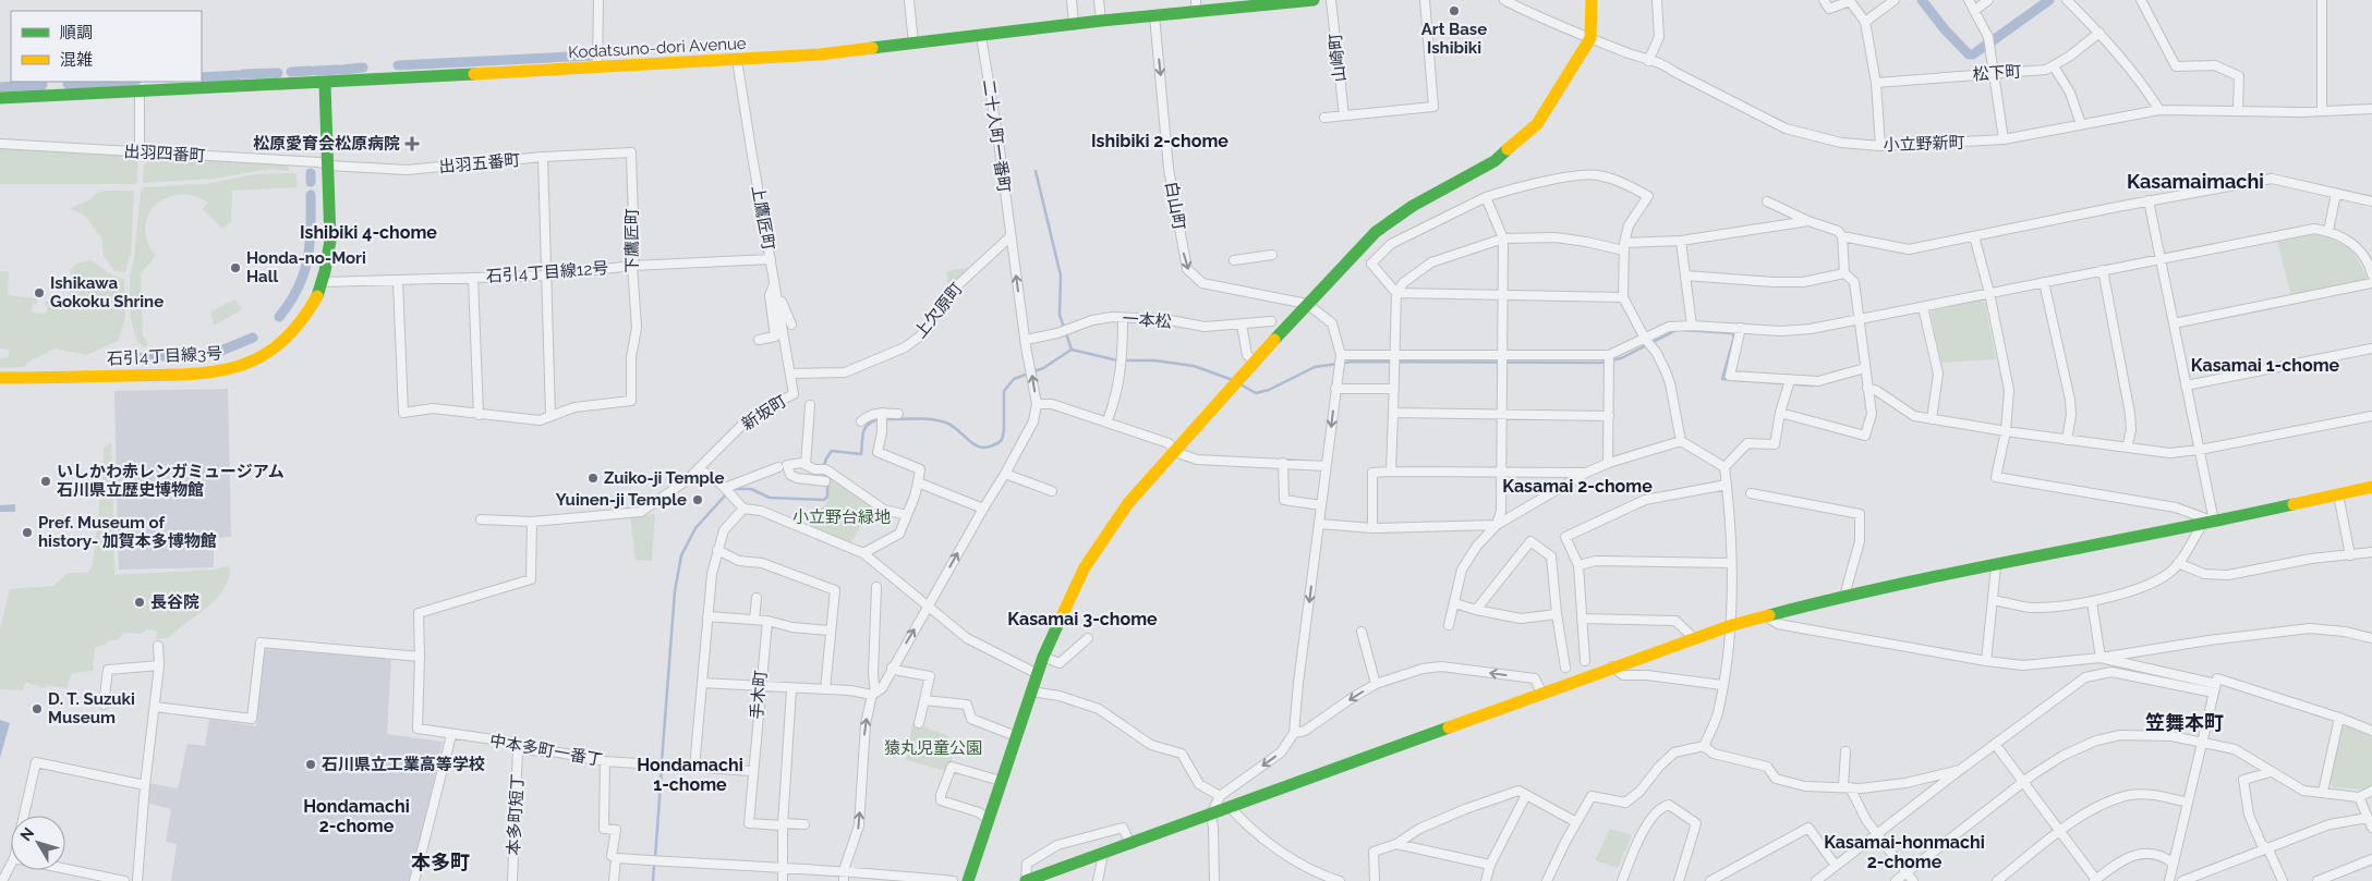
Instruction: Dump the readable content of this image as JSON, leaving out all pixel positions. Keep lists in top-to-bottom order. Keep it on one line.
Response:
{"streets":{"street":["Kodatsuno-dori Avenue","山崎町","松下町","二十人町一番町","小立野新町","出羽四番町","出羽五番町","白山町","上鷹匠町","下鷹匠町","石引4丁目線12号","上欠原町","一本松","石引4丁目線3号","新坂町","手木町","中本多町一番丁","本多町短丁"]},"crossings":[["Kodatsuno-dori Avenue","二十人町一番町"],["Kodatsuno-dori Avenue","白山町"],["Kodatsuno-dori Avenue","上鷹匠町"],["Kodatsuno-dori Avenue","石引4丁目線3号"],["二十人町一番町","上欠原町"],["二十人町一番町","一本松"],["出羽四番町","出羽五番町"],["出羽四番町","石引4丁目線3号"],["出羽五番町","下鷹匠町"],["出羽五番町","石引4丁目線3号"],["上鷹匠町","石引4丁目線12号"],["上鷹匠町","上欠原町"],["上鷹匠町","新坂町"],["下鷹匠町","石引4丁目線12号"],["石引4丁目線12号","石引4丁目線3号"],["上欠原町","新坂町"],["手木町","中本多町一番丁"],["中本多町一番丁","本多町短丁"]],"one_way":["二十人町一番町","白山町"],"districts":["Ishibiki 2-chome","Kasamaimachi","Ishibiki 4-chome","Kasamai 1-chome","Kasamai 2-chome","Kasamai 3-chome","笠舞本町","Hondamachi 1-chome","Hondamachi 2-chome","Kasamai-honmachi 2-chome","本多町"],"parks":["小立野台緑地","猿丸児童公園"],"places":{"other":["Art Base Ishibiki","Honda-no-Mori Hall","Ishikawa Gokoku Shrine","Zuiko-ji Temple","いしかわ赤レンガミュージアム 石川県立歴史博物館","Yuinen-ji Temple","Pref. Museum of history- 加賀本多博物館","長谷院","D. T. Suzuki Museum","石川県立工業高等学校"],"health":["松原愛育会松原病院"]},"legend":["順調","混雑"],"north":"top left"}
